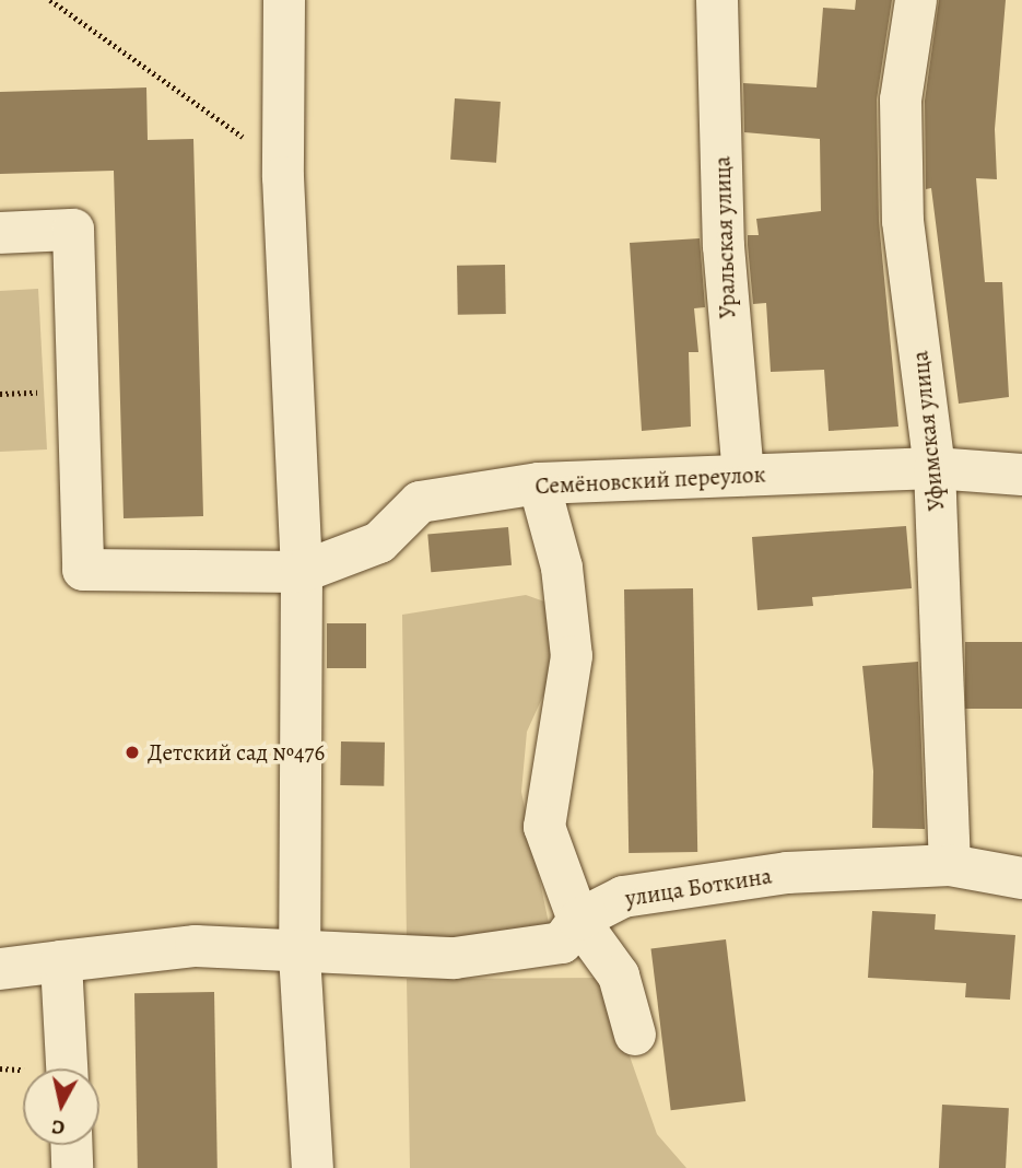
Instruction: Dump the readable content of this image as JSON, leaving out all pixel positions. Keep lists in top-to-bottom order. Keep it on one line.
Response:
{"streets":{"street":["Уральская улица","Уфимская улица","Семёновский переулок","улица Боткина"]},"crossings":[["Уральская улица","Семёновский переулок"],["Уфимская улица","Семёновский переулок"],["Уфимская улица","улица Боткина"]],"places":["Детский сад №476"],"north":"bottom"}
